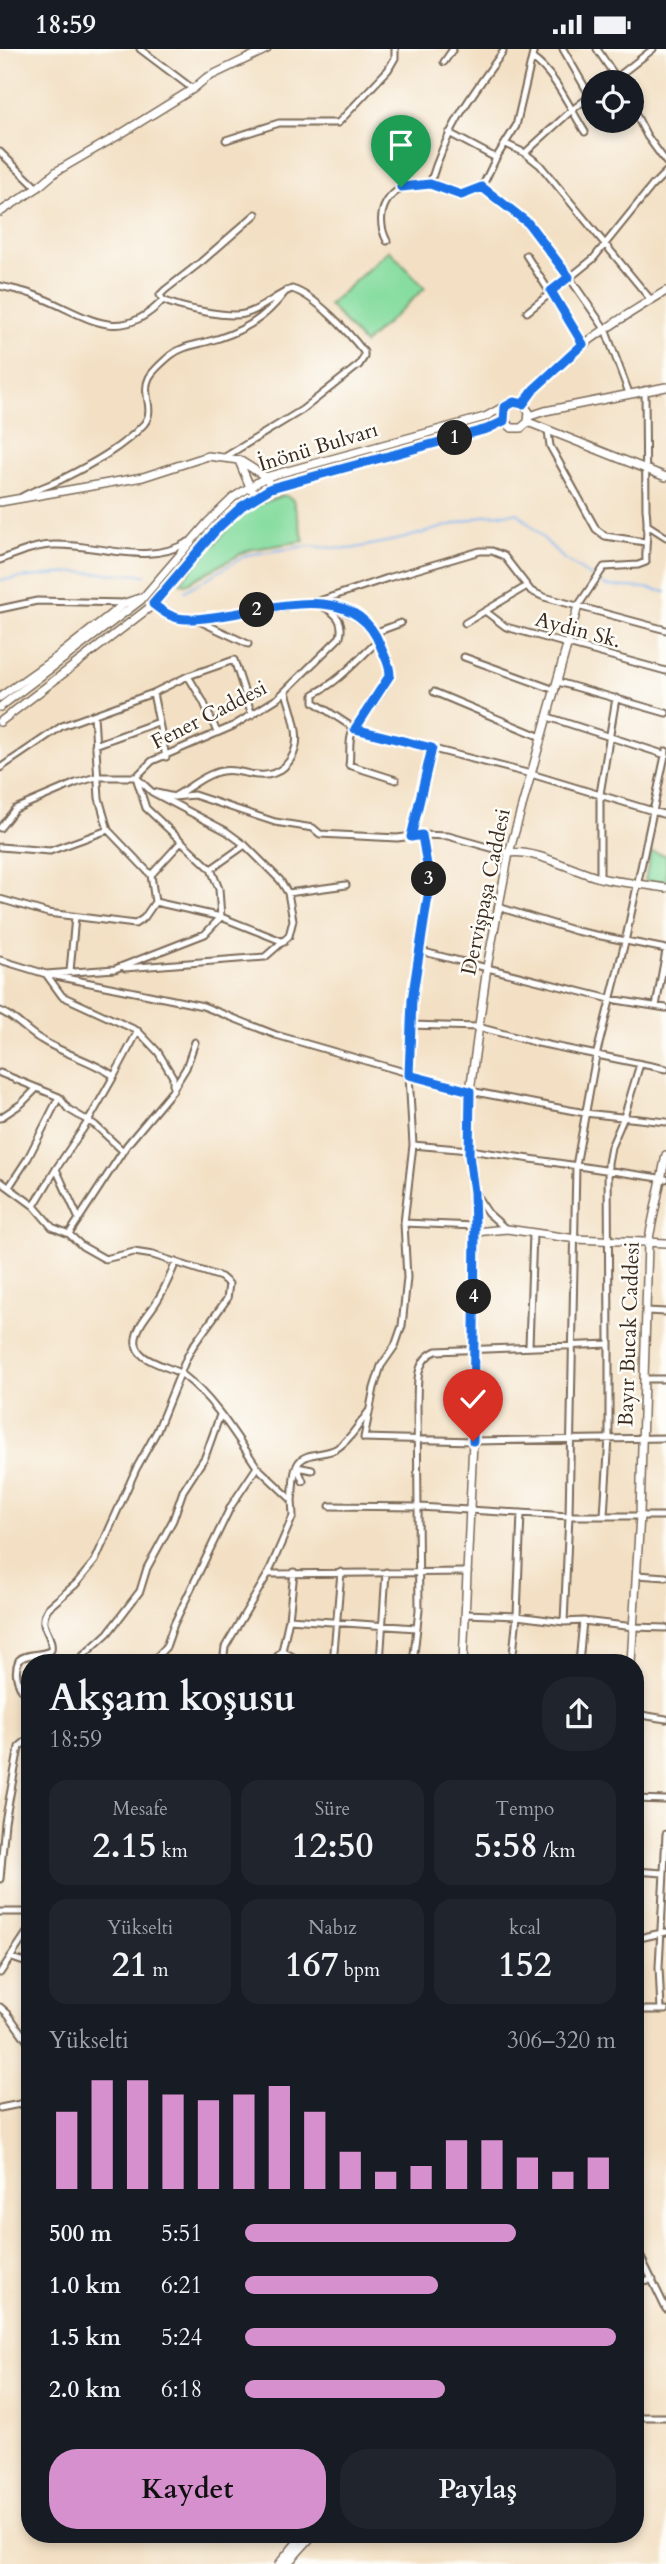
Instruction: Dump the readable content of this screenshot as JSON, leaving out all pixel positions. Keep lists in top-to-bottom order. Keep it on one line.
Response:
{"streets":{"street":["İnönü Bulvarı","Aydin Sk.","Fener Caddesi","Dervişpaşa Caddesi","Bayır Bucak Caddesi"]},"crossings":[["Aydin Sk.","Dervişpaşa Caddesi"]],"page":{"status":"18:59","pins":["1","2","3","4"],"heading":["Akşam koşusu","18:59"],"stats":[["Mesafe","2.15 km"],["Süre","12:50"],["Tempo","5:58 /km"],["Yükselti","21 m"],["Nabız","167 bpm"],["kcal","152"]],"chart":["Yükselti","306–320 m"],"list":[{"name":"500 m","note":"5:51"},{"name":"1.0 km","note":"6:21"},{"name":"1.5 km","note":"5:24"},{"name":"2.0 km","note":"6:18"}],"buttons":["Kaydet","Paylaş"]}}
